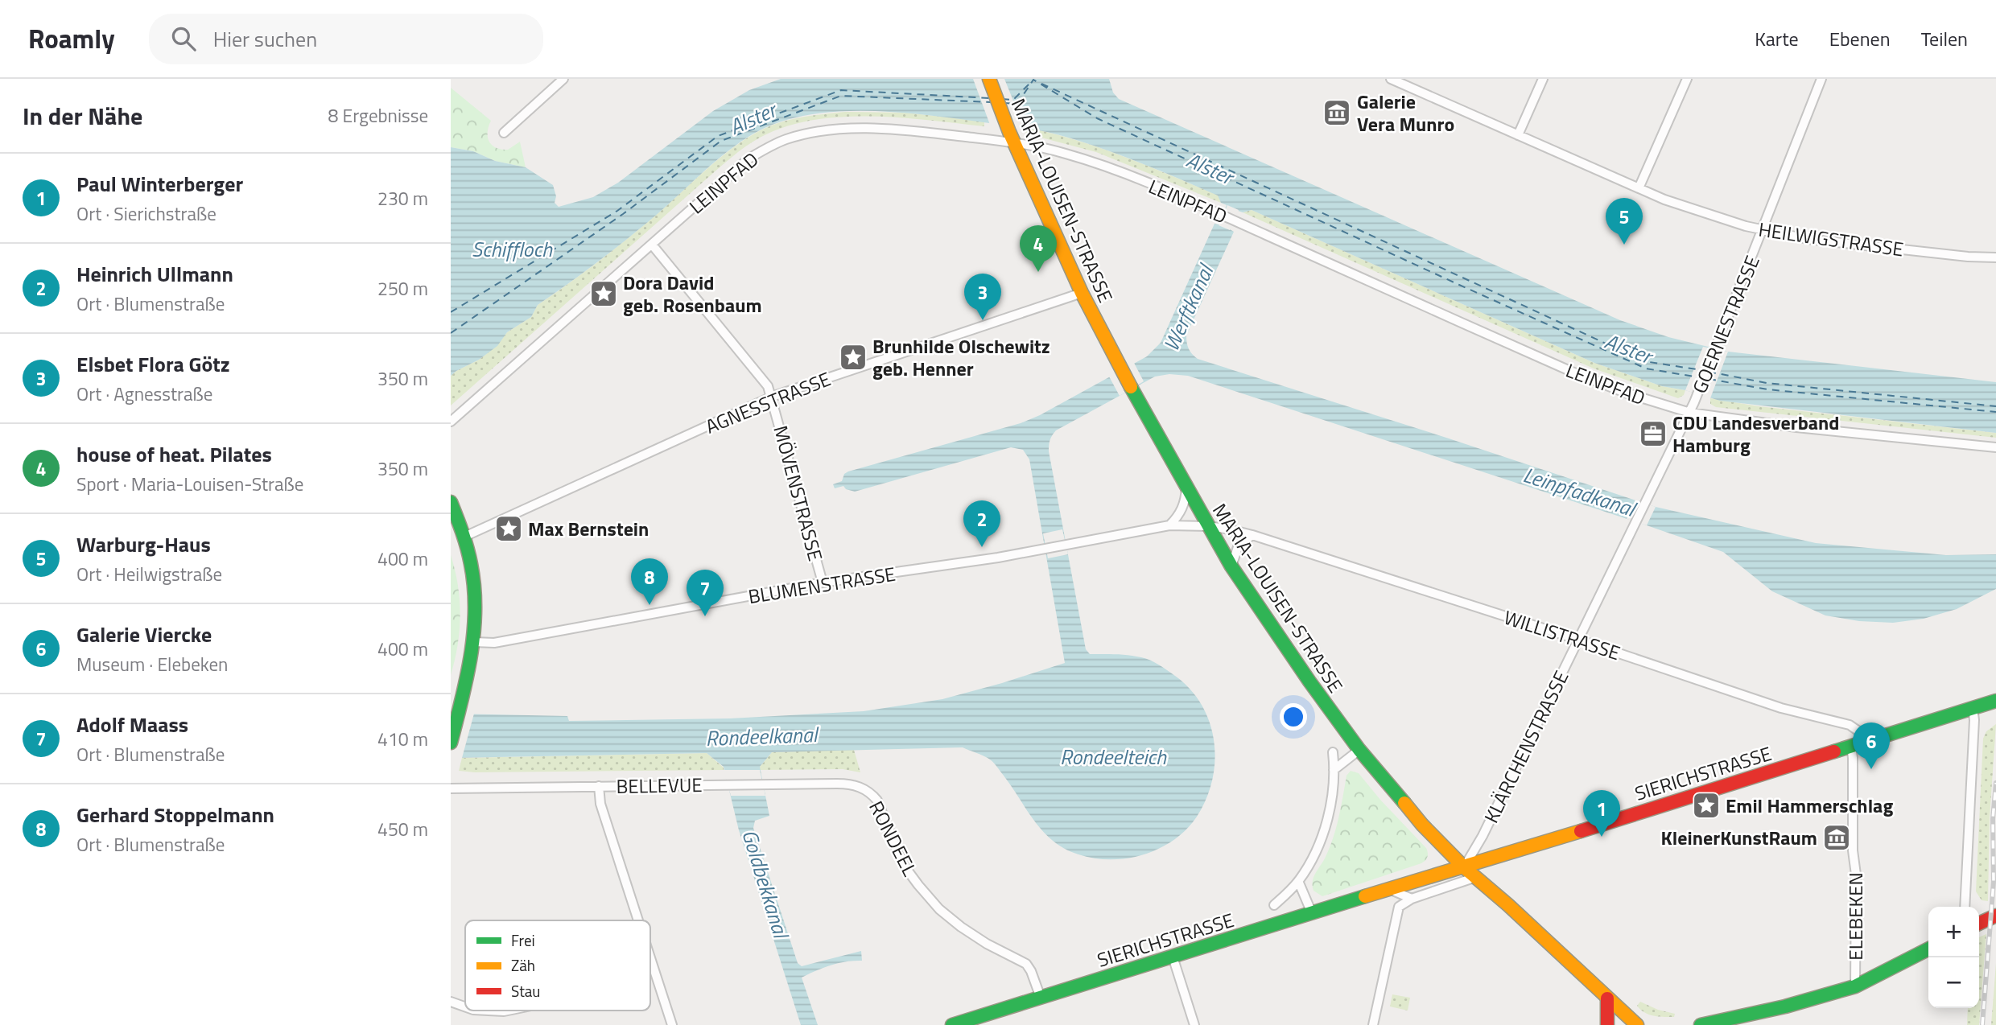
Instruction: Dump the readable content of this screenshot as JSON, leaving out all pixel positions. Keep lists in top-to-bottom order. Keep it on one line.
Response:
{"streets":{"main road":["MARIA-LOUISEN-STRASSE","SIERICHSTRASSE"],"street":["LEINPFAD","HEILWIGSTRASSE","GOERNESTRASSE","AGNESSTRASSE","MÖVENSTRASSE","BLUMENSTRASSE","WILLISTRASSE","KLÄRCHENSTRASSE","BELLEVUE","RONDEEL","ELEBEKEN"]},"crossings":[["LEINPFAD","MARIA-LOUISEN-STRASSE"],["LEINPFAD","GOERNESTRASSE"],["LEINPFAD","MÖVENSTRASSE"],["LEINPFAD","KLÄRCHENSTRASSE"],["MARIA-LOUISEN-STRASSE","AGNESSTRASSE"],["MARIA-LOUISEN-STRASSE","BLUMENSTRASSE"],["MARIA-LOUISEN-STRASSE","WILLISTRASSE"],["MARIA-LOUISEN-STRASSE","KLÄRCHENSTRASSE"],["MARIA-LOUISEN-STRASSE","SIERICHSTRASSE"],["HEILWIGSTRASSE","GOERNESTRASSE"],["GOERNESTRASSE","KLÄRCHENSTRASSE"],["AGNESSTRASSE","MÖVENSTRASSE"],["MÖVENSTRASSE","BLUMENSTRASSE"],["BLUMENSTRASSE","WILLISTRASSE"],["WILLISTRASSE","KLÄRCHENSTRASSE"],["WILLISTRASSE","SIERICHSTRASSE"],["KLÄRCHENSTRASSE","SIERICHSTRASSE"],["SIERICHSTRASSE","RONDEEL"],["SIERICHSTRASSE","ELEBEKEN"],["BELLEVUE","RONDEEL"]],"water":["Alster","Schiffloch","Werftkanal","Leinpfadkanal","Rondeelkanal","Rondeelteich","Goldbekkanal"],"places":{"museum":["Galerie Vera Munro","KleinerKunstRaum"],"place":["Dora David geb. Rosenbaum","Brunhilde Olschewitz geb. Henner","Max Bernstein","Emil Hammerschlag"],"office":["CDU Landesverband Hamburg"]},"legend":["Frei","Zäh","Stau"],"page":{"header":"Roamly","search":"Hier suchen","nav":["Karte","Ebenen","Teilen"],"heading":["In der Nähe","8 Ergebnisse"],"list":[{"mark":"1","name":"Paul Winterberger","note":"Ort · Sierichstraße","value":"230 m"},{"mark":"2","name":"Heinrich Ullmann","note":"Ort · Blumenstraße","value":"250 m"},{"mark":"3","name":"Elsbet Flora Götz","note":"Ort · Agnesstraße","value":"350 m"},{"mark":"4","name":"house of heat. Pilates","note":"Sport · Maria-Louisen-Straße","value":"350 m"},{"mark":"5","name":"Warburg-Haus","note":"Ort · Heilwigstraße","value":"400 m"},{"mark":"6","name":"Galerie Viercke","note":"Museum · Elebeken","value":"400 m"},{"mark":"7","name":"Adolf Maass","note":"Ort · Blumenstraße","value":"410 m"},{"mark":"8","name":"Gerhard Stoppelmann","note":"Ort · Blumenstraße","value":"450 m"}],"pins":["5","4","3","2","8","7","6","1"],"map_buttons":["+","−"]}}
